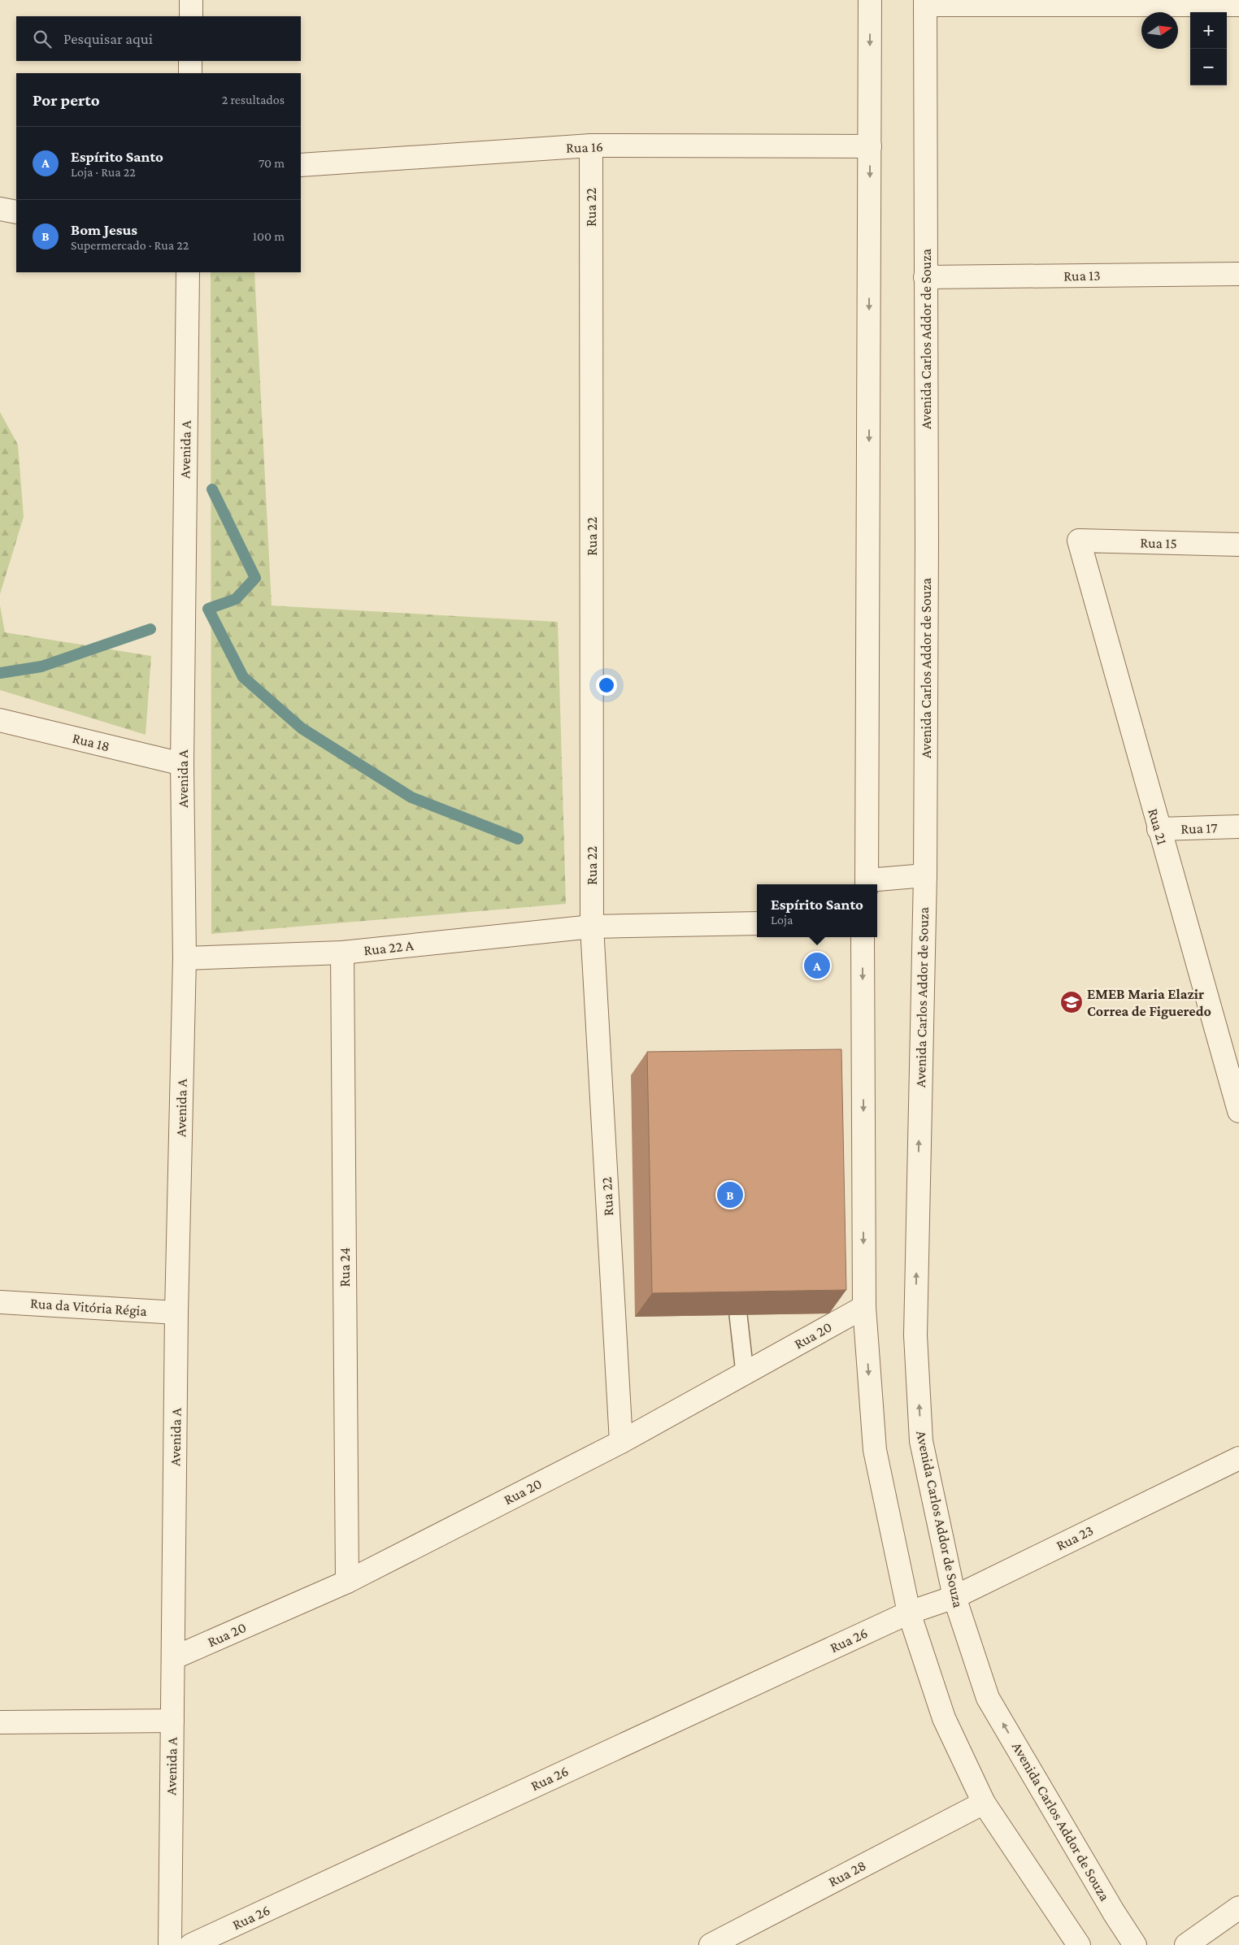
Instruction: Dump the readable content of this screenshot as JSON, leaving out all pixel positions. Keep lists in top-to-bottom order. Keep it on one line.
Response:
{"streets":{"street":["Rua 16","Rua 22","Rua 13","Avenida Carlos Addor de Souza","Avenida A","Rua 15","Rua 18","Rua 21","Rua 17","Rua 22 A","Rua 24","Rua da Vitória Régia","Rua 20","Rua 23","Rua 26","Rua 28"]},"crossings":[["Rua 16","Rua 22"],["Rua 22","Rua 22 A"],["Rua 22","Rua 20"],["Rua 13","Avenida Carlos Addor de Souza"],["Avenida Carlos Addor de Souza","Rua 23"],["Avenida A","Rua 18"],["Avenida A","Rua 22 A"],["Avenida A","Rua da Vitória Régia"],["Avenida A","Rua 20"],["Rua 15","Rua 21"],["Rua 21","Rua 17"],["Rua 22 A","Rua 24"],["Rua 24","Rua 20"],["Rua 23","Rua 26"]],"places":{"school or university":["EMEB Maria Elazir Correa de Figueredo"]},"north":"right","page":{"map_buttons":["+","−"],"search":"Pesquisar aqui","heading":["Por perto","2 resultados"],"list":[{"mark":"A","name":"Espírito Santo","note":"Loja · Rua 22","value":"70 m"},{"mark":"B","name":"Bom Jesus","note":"Supermercado · Rua 22","value":"100 m"}],"popup":["Espírito Santo","Loja"],"pins":["A","B"]}}
